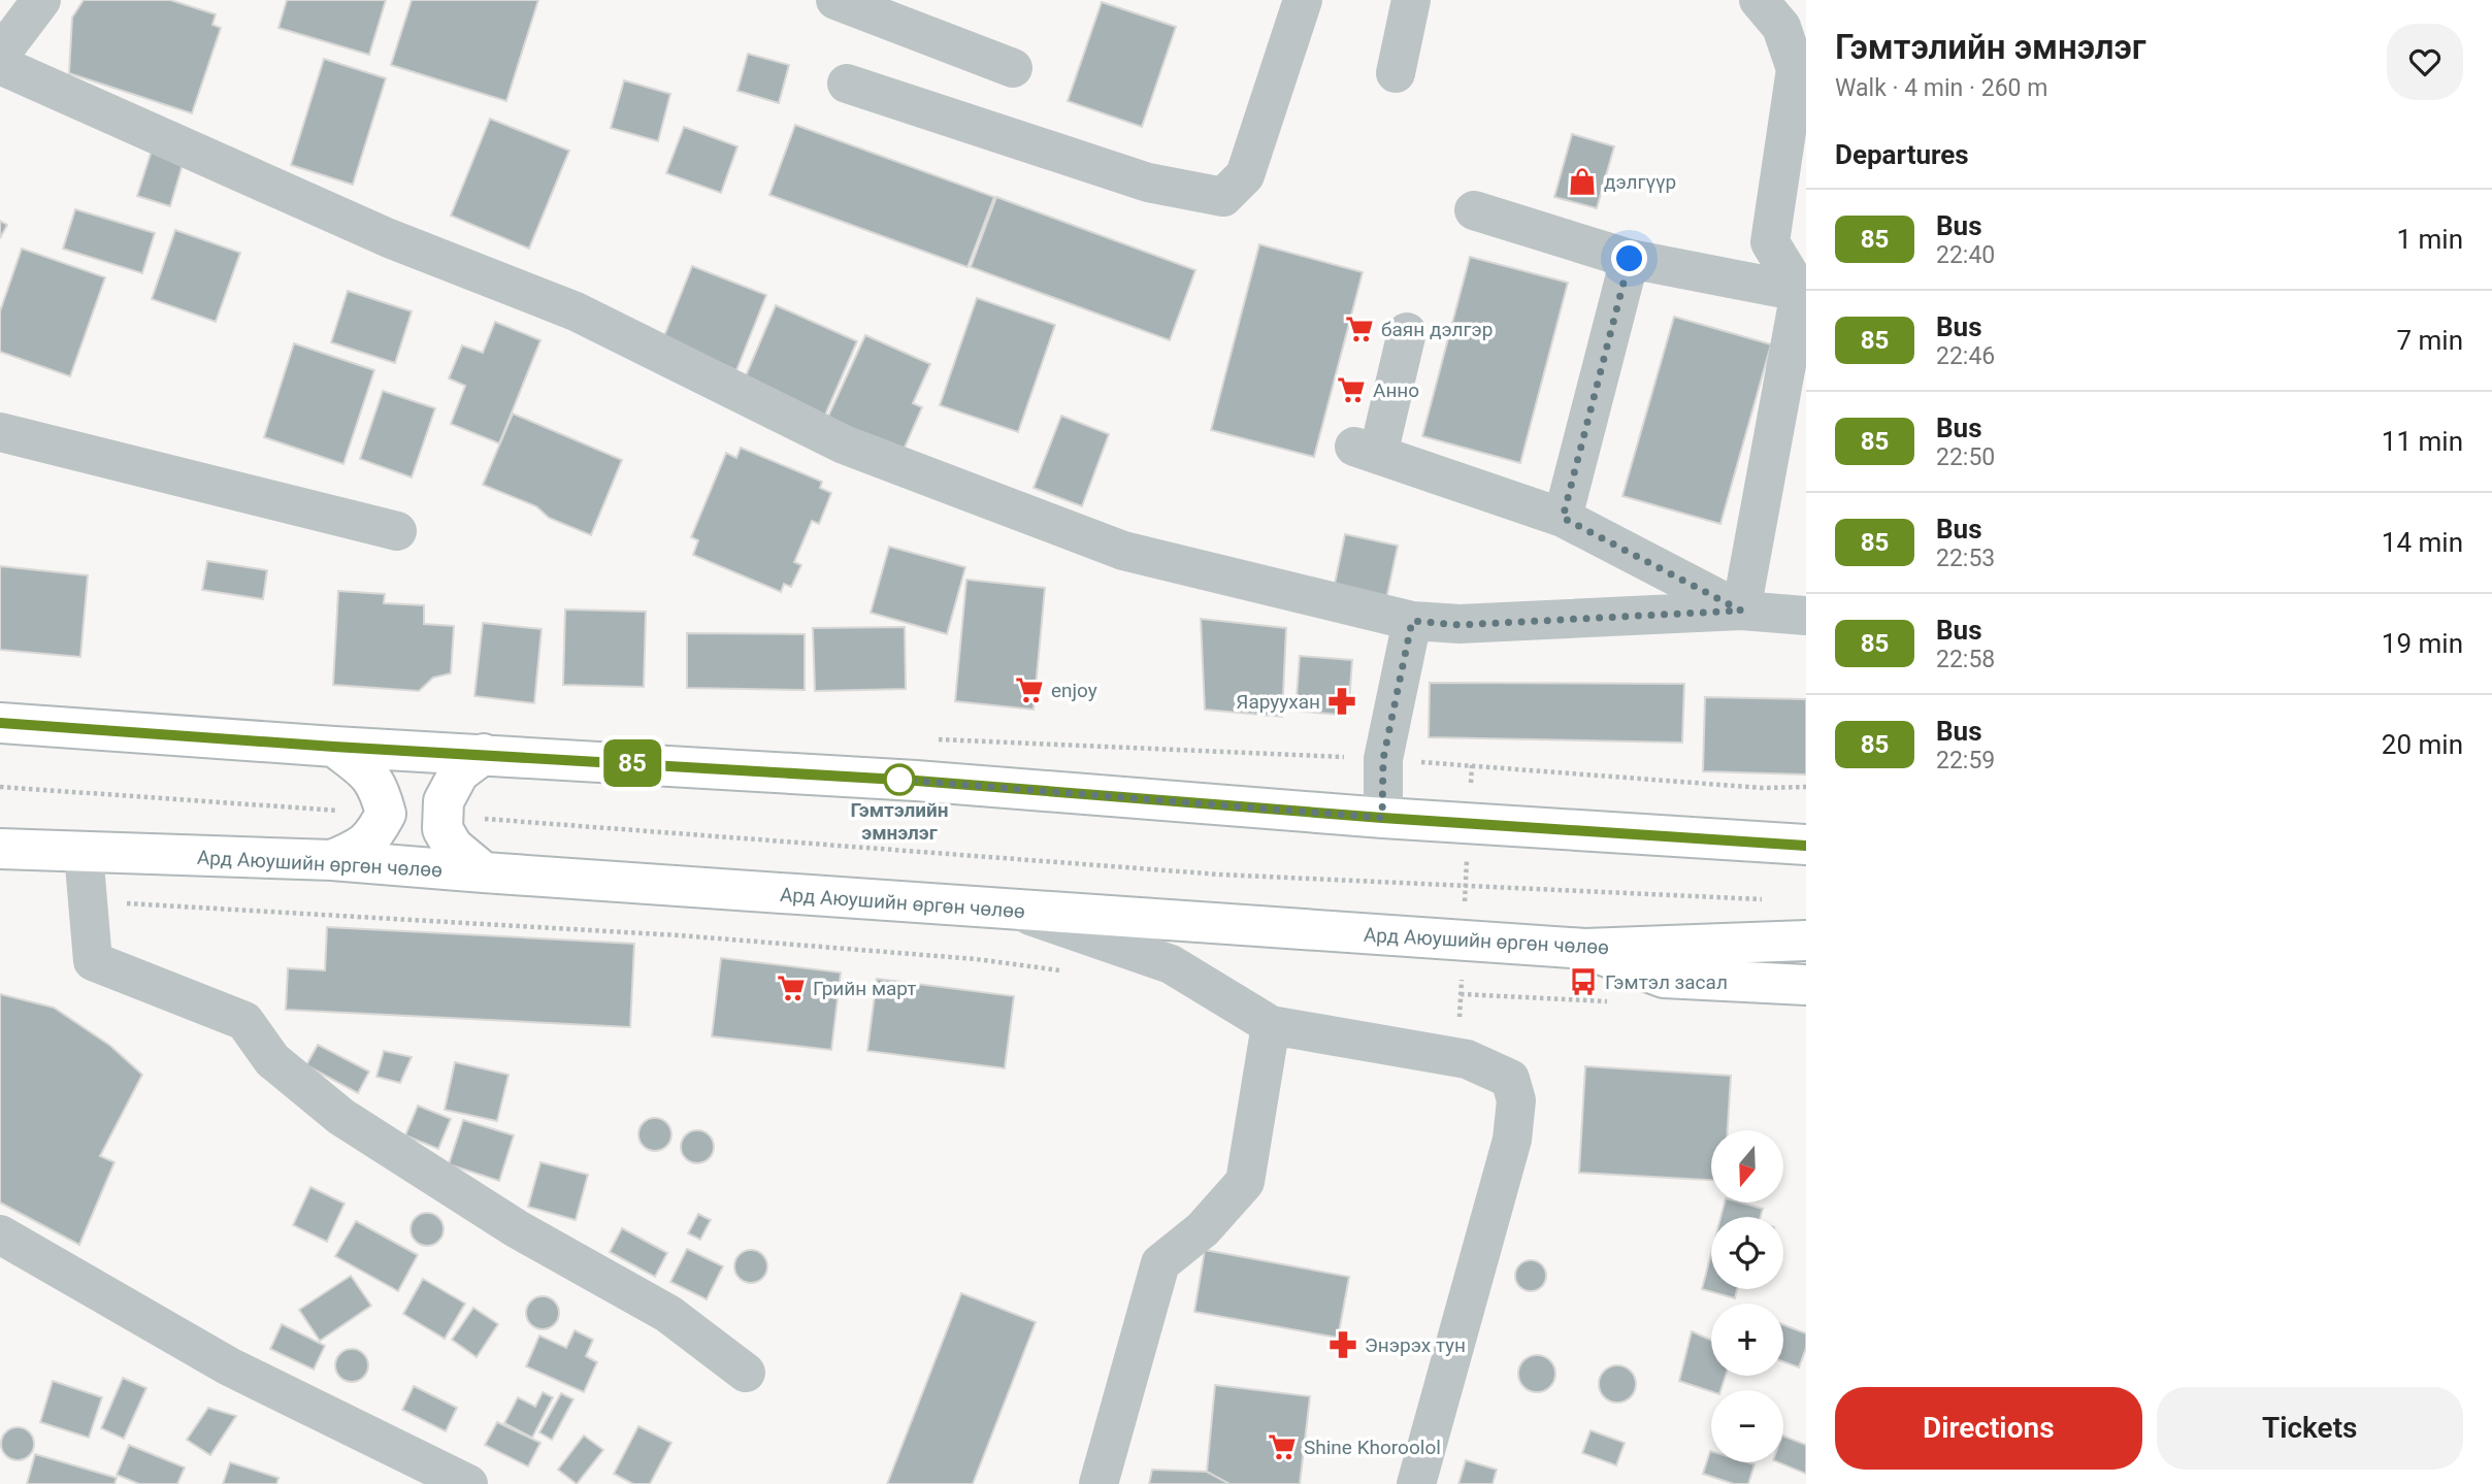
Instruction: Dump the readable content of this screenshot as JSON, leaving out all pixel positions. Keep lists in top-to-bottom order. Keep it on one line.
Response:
{"streets":{"main road":["Ард Аюушийн өргөн чөлөө"]},"places":{"shop":["дэлгүүр"],"supermarket":["баян дэлгэр","Анно","enjoy","Грийн март","Shine Khoroolol"],"pharmacy":["Яаруухан","Энэрэх тун"],"other":["Гэмтэлийн эмнэлэг"],"bus stop":["Гэмтэл засал"]},"lines":["bus line 85"],"north":"bottom","page":{"on_map":"85","heading":[["Гэмтэлийн эмнэлэг","Walk · 4 min · 260 m"],"Departures"],"list":[{"mark":"85","name":"Bus","note":"22:40","value":"1 min"},{"mark":"85","name":"Bus","note":"22:46","value":"7 min"},{"mark":"85","name":"Bus","note":"22:50","value":"11 min"},{"mark":"85","name":"Bus","note":"22:53","value":"14 min"},{"mark":"85","name":"Bus","note":"22:58","value":"19 min"},{"mark":"85","name":"Bus","note":"22:59","value":"20 min"}],"map_buttons":["+","−"],"buttons":["Directions","Tickets"]}}
